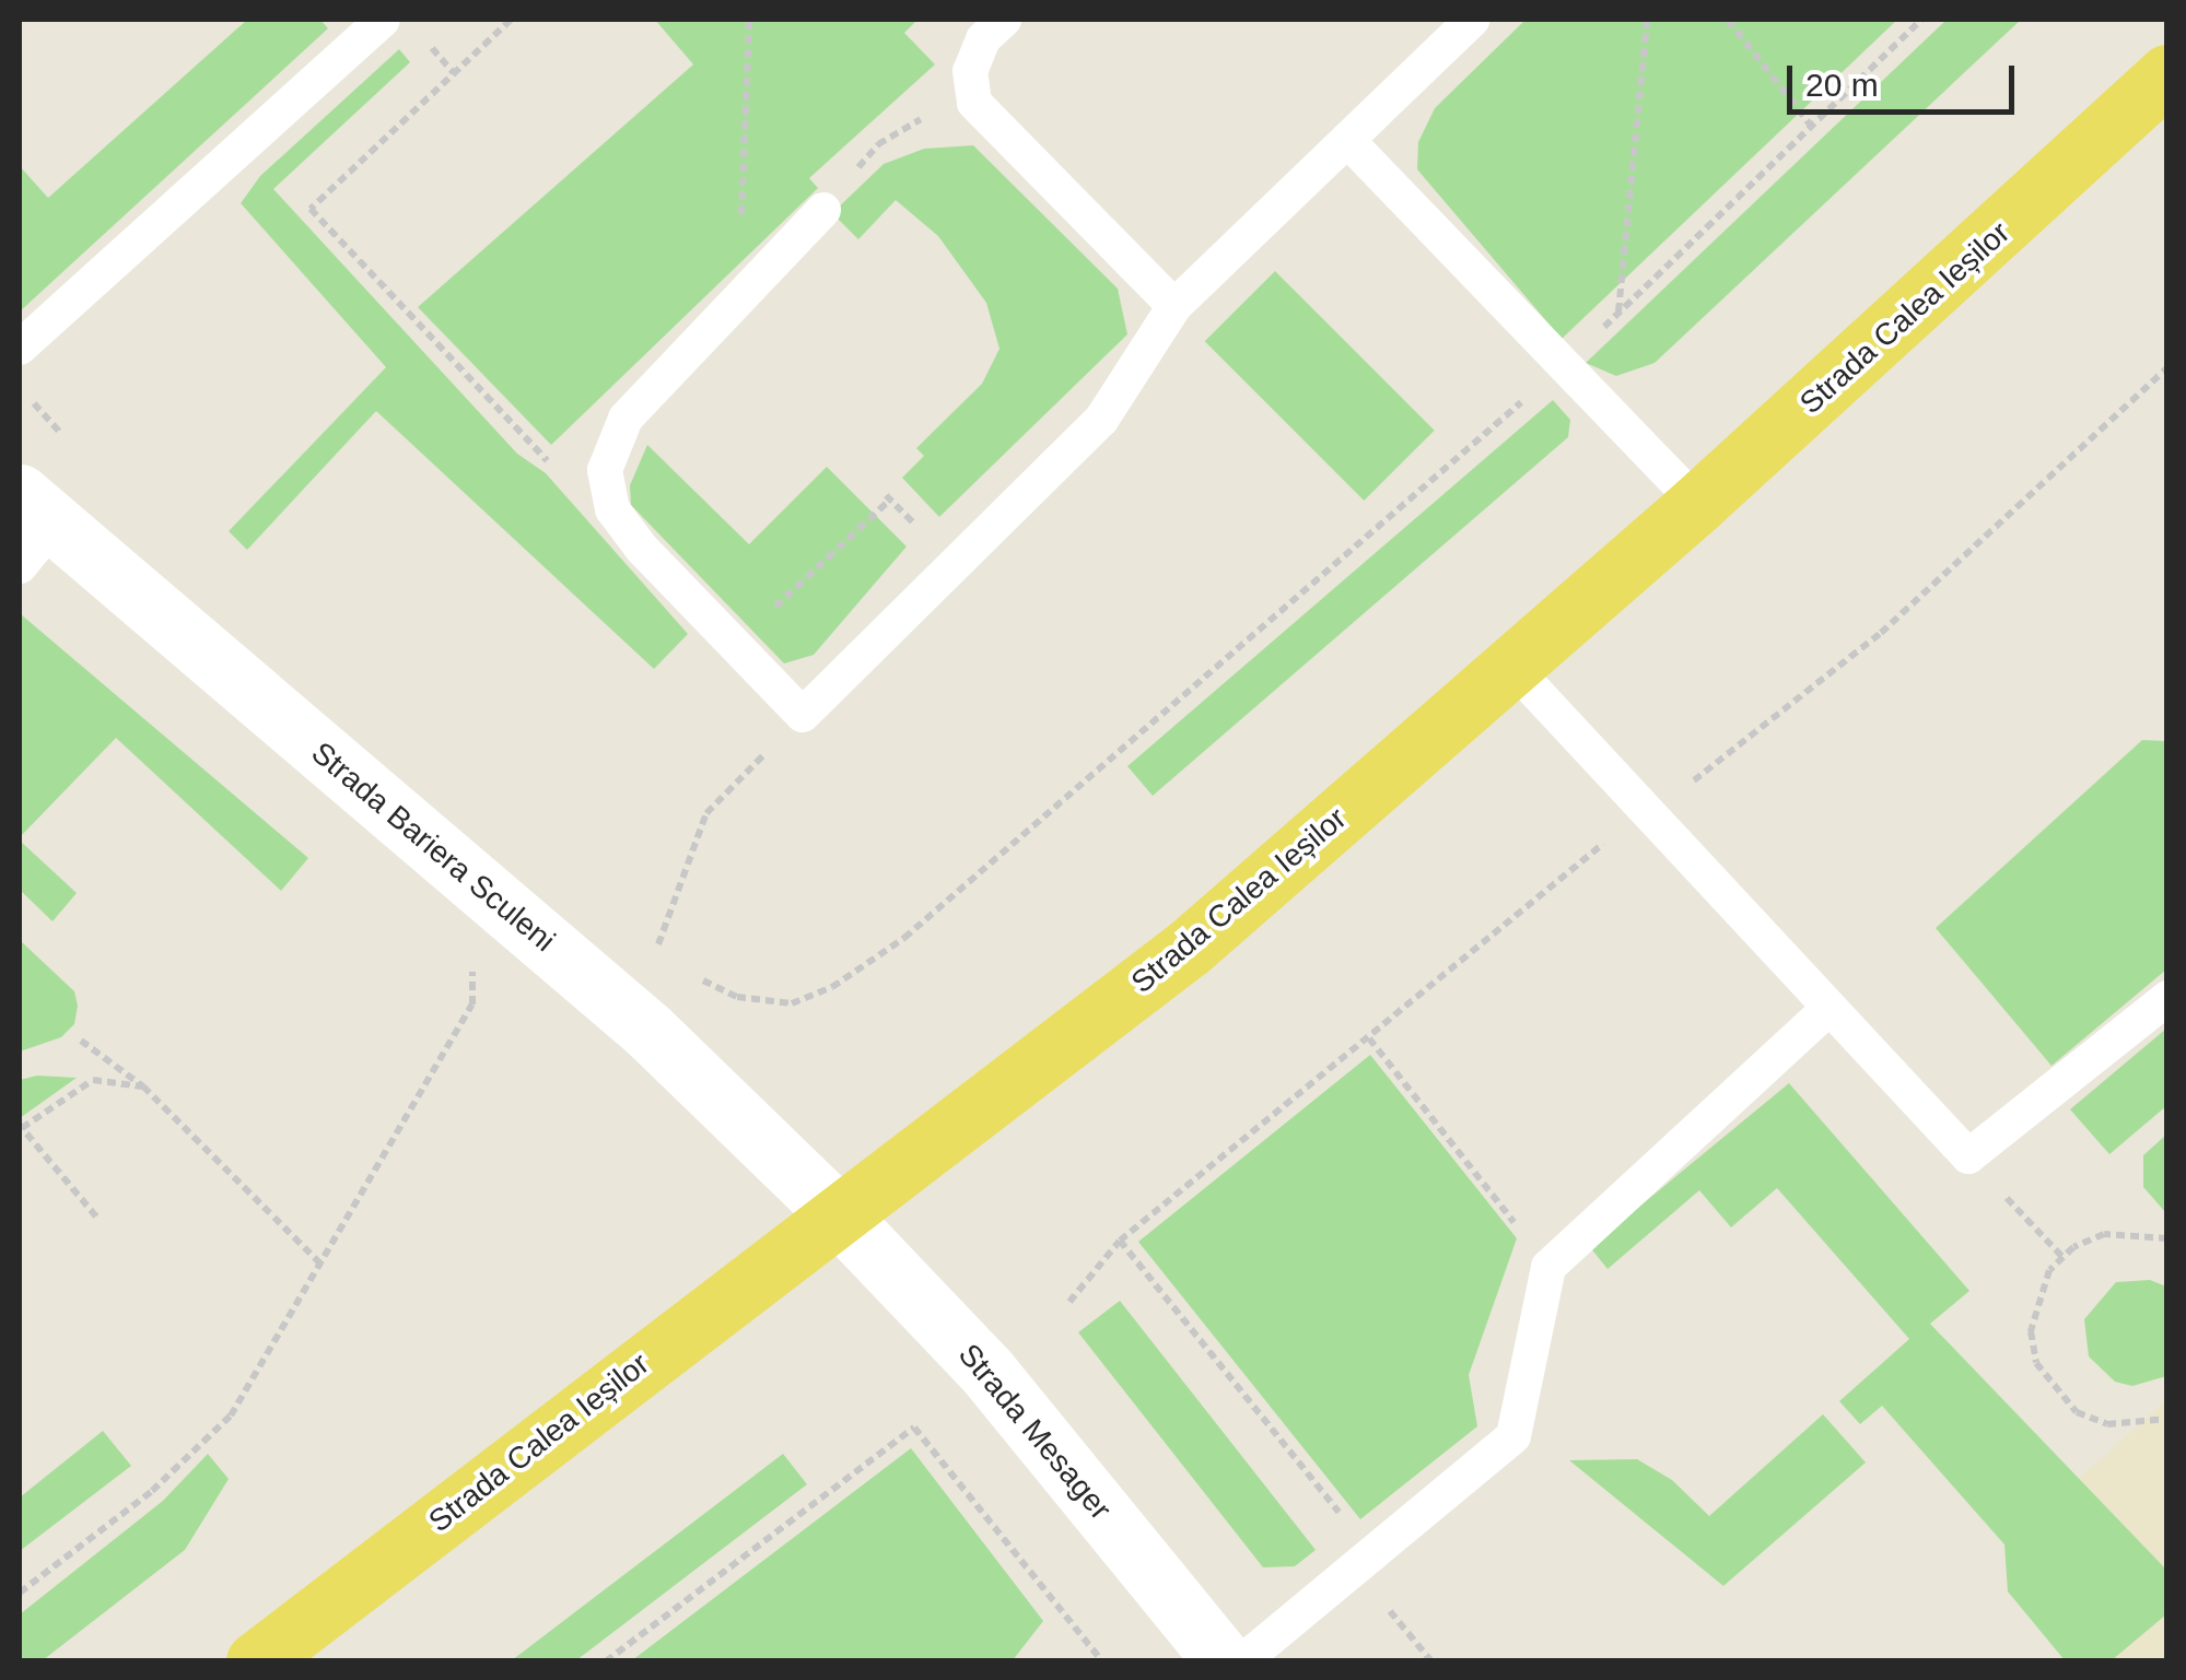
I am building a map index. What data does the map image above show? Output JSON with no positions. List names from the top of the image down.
{
  "streets": {
    "main road": ["Strada Calea Ieșilor", "Strada Bariera Sculeni", "Strada Mesager"]
  },
  "crossings": [
    ["Strada Calea Ieșilor", "Strada Bariera Sculeni"],
    ["Strada Calea Ieșilor", "Strada Mesager"],
    ["Strada Bariera Sculeni", "Strada Mesager"]
  ],
  "scale_bar": "20 m"
}
